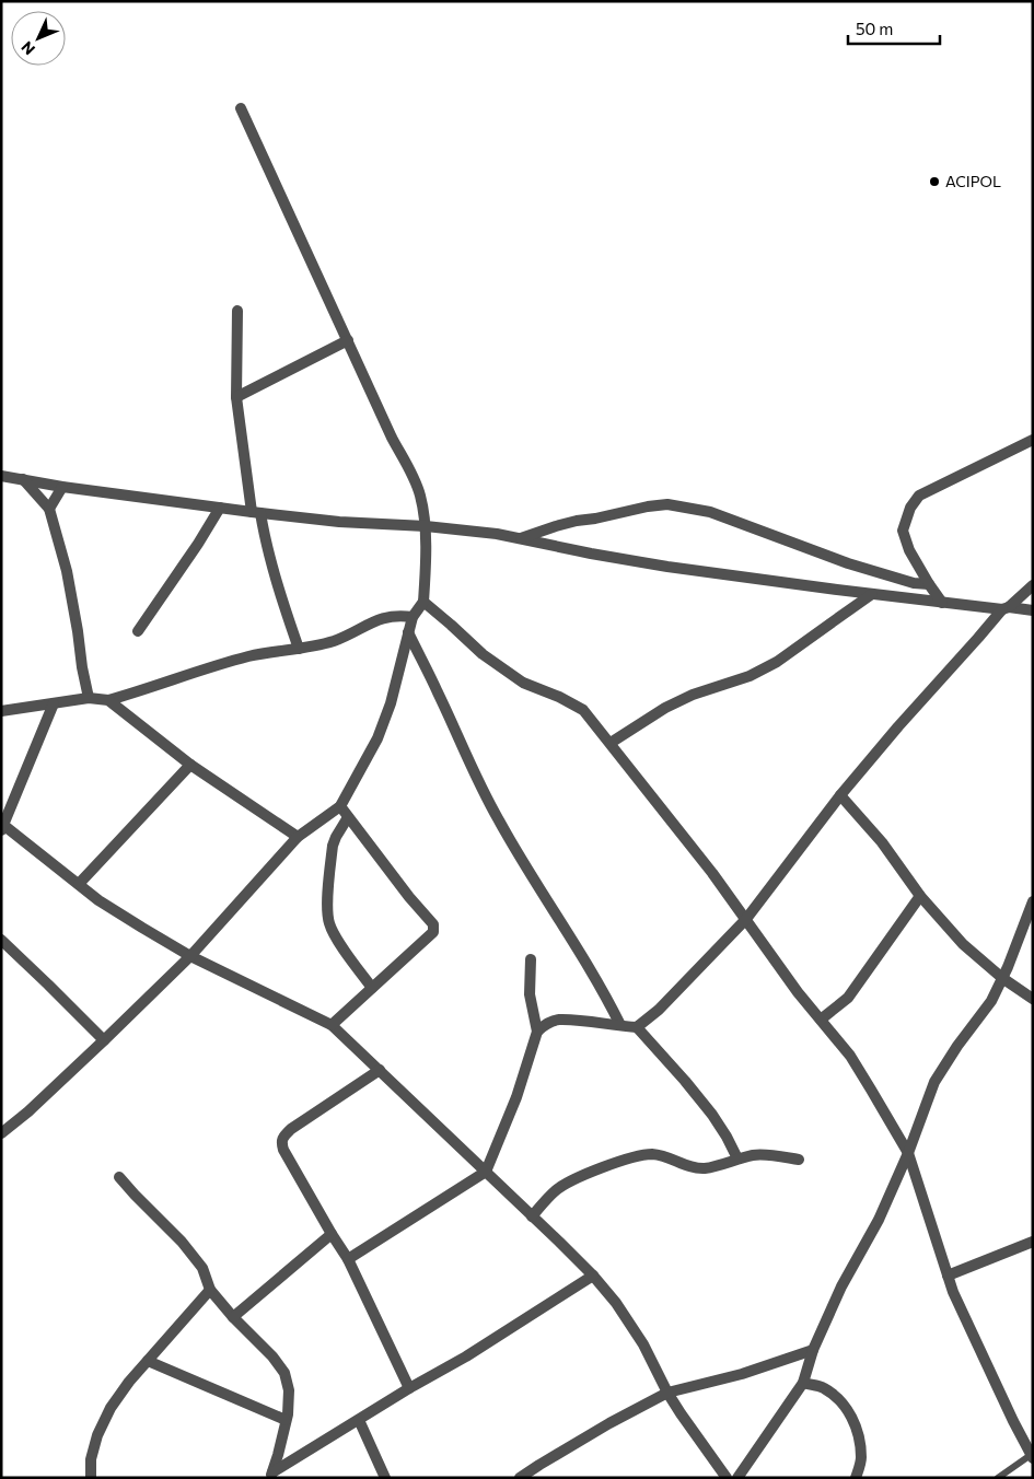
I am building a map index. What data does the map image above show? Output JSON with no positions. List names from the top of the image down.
{
  "places": ["ACIPOL"],
  "scale_bar": "50 m",
  "north": "bottom left"
}
